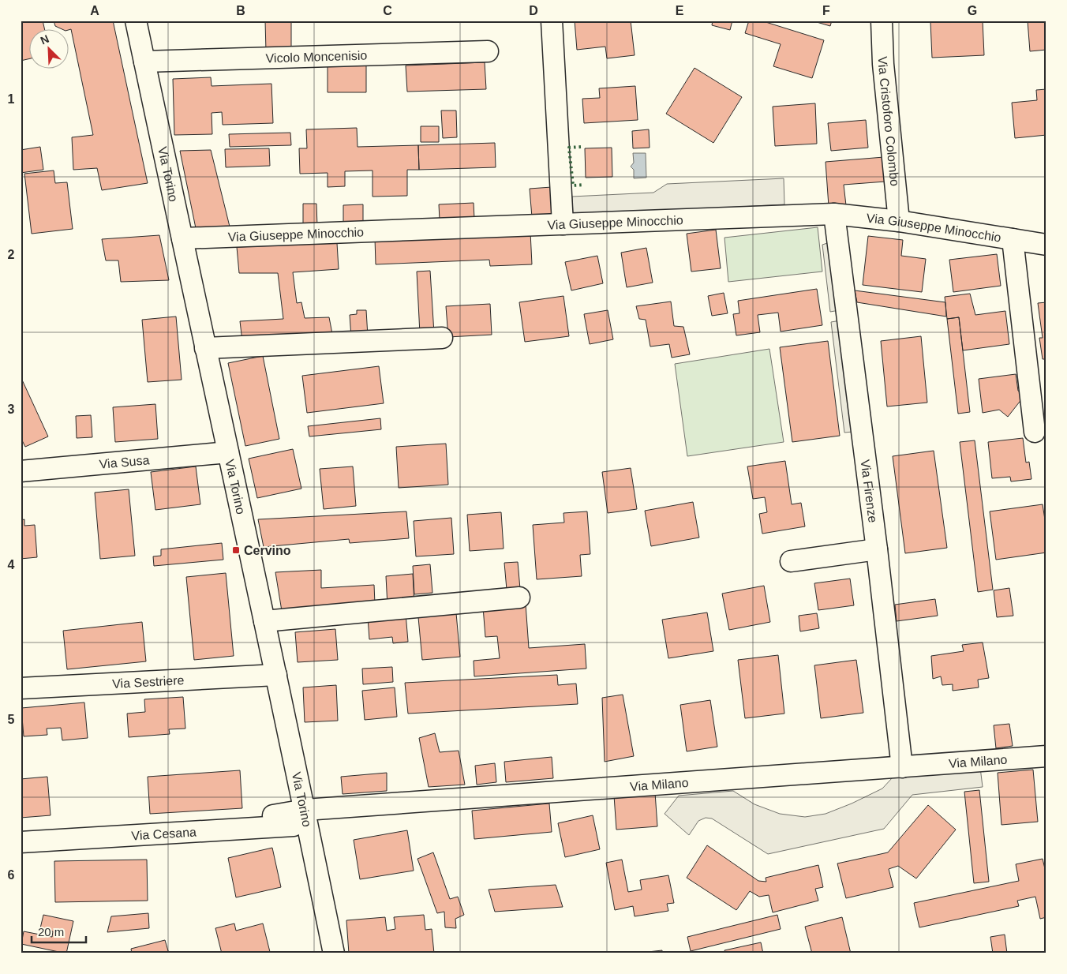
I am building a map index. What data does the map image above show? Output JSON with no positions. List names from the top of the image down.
{
  "streets": {
    "street": [
      "Vicolo Moncenisio",
      "Via Cristoforo Colombo",
      "Via Torino",
      "Via Giuseppe Minocchio",
      "Via Susa",
      "Via Firenze",
      "Via Sestriere",
      "Via Milano",
      "Via Cesana"
    ]
  },
  "crossings": [
    ["Vicolo Moncenisio", "Via Torino"],
    ["Via Cristoforo Colombo", "Via Giuseppe Minocchio"],
    ["Via Torino", "Via Giuseppe Minocchio"],
    ["Via Torino", "Via Susa"],
    ["Via Torino", "Via Sestriere"],
    ["Via Torino", "Via Milano"],
    ["Via Torino", "Via Cesana"],
    ["Via Giuseppe Minocchio", "Via Firenze"],
    ["Via Firenze", "Via Milano"],
    ["Via Milano", "Via Cesana"]
  ],
  "places": {
    "transit": ["Cervino"]
  },
  "scale_bar": "20 m",
  "north": "top left",
  "grid": {
    "columns": [
      "A",
      "B",
      "C",
      "D",
      "E",
      "F",
      "G"
    ],
    "rows": [
      "1",
      "2",
      "3",
      "4",
      "5",
      "6"
    ]
  }
}
